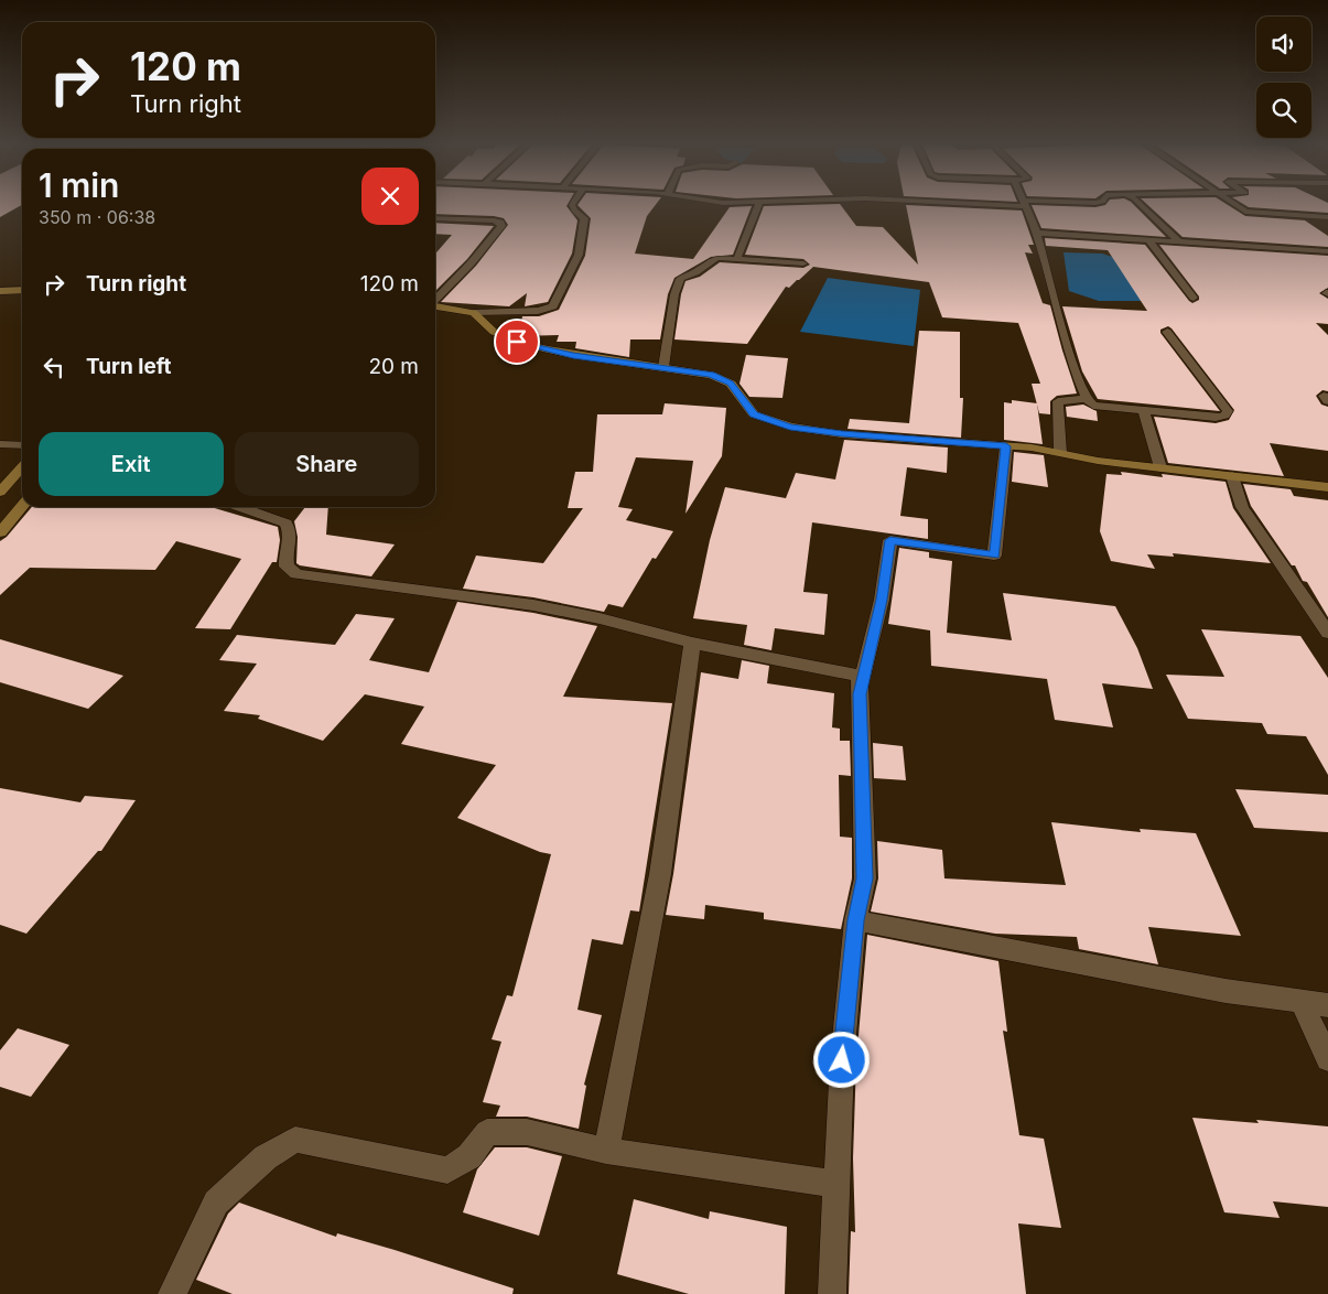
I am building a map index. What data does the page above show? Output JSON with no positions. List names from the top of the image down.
{
  "page": {
    "turn": ["120 m", "Turn right"],
    "heading": ["1 min", "350 m · 06:38"],
    "list": [
      {
        "name": "Turn right",
        "value": "120 m"
      },
      {
        "name": "Turn left",
        "value": "20 m"
      }
    ],
    "buttons": ["Exit", "Share"]
  }
}
